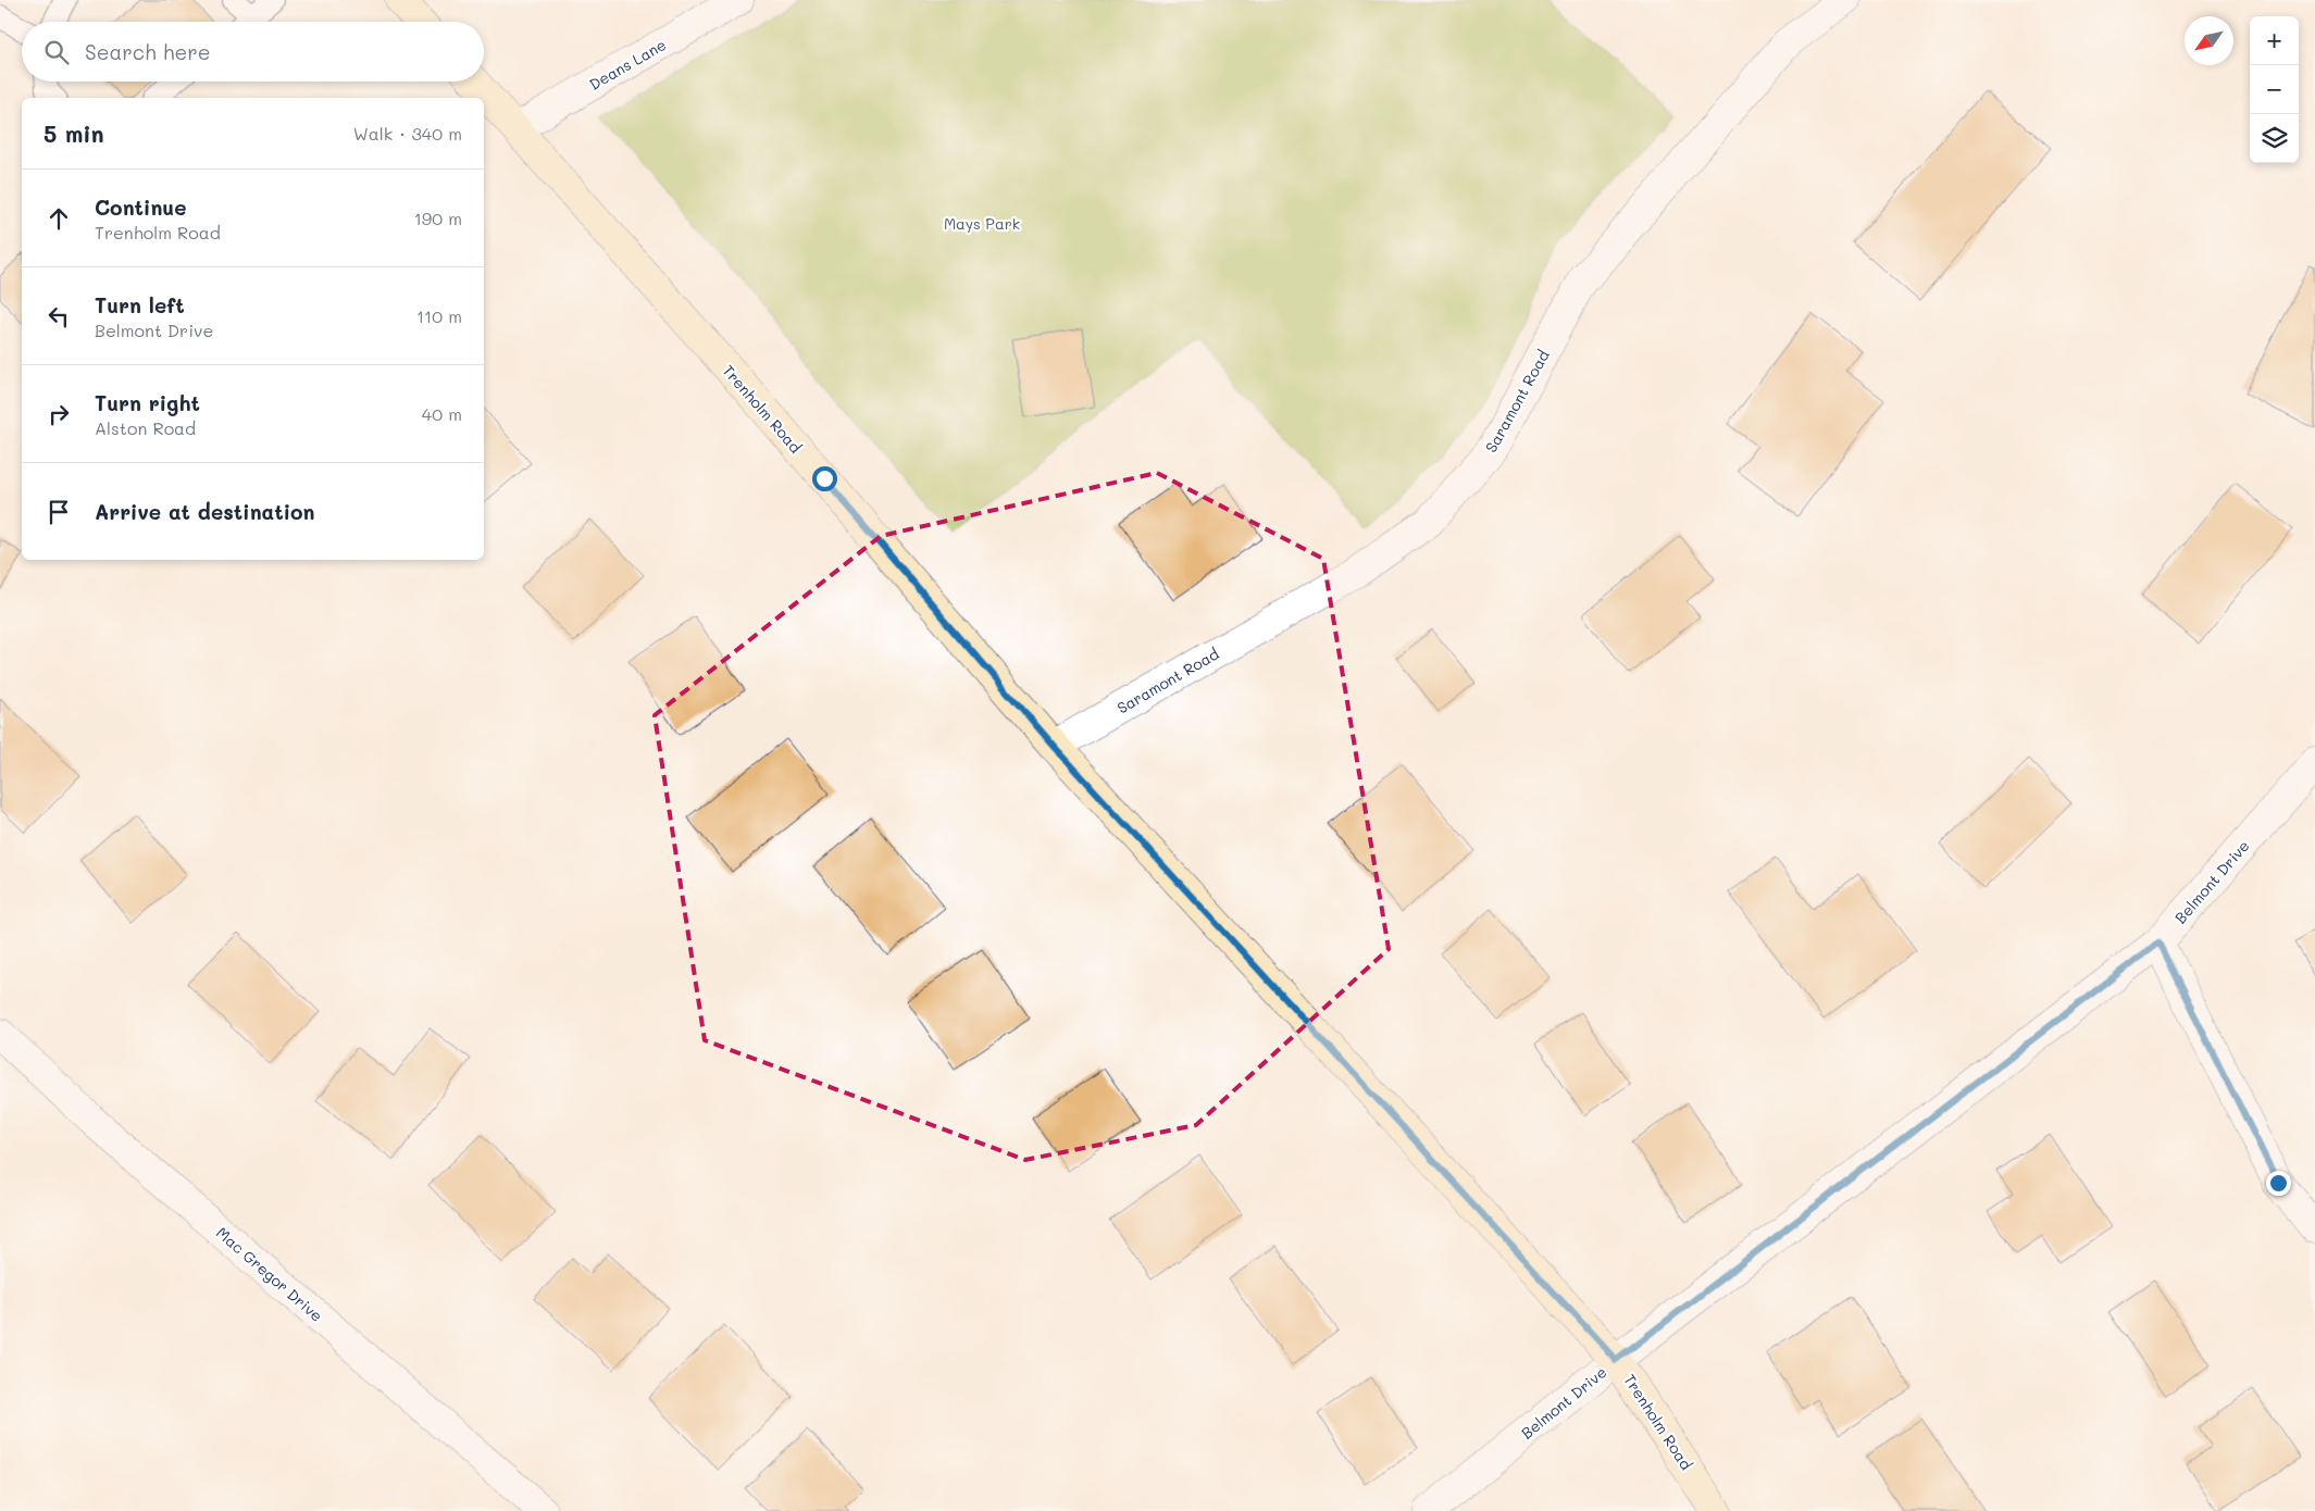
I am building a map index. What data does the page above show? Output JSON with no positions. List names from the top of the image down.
{
  "streets": {
    "main road": ["Trenholm Road"],
    "street": [
      "Deans Lane",
      "Saramont Road",
      "Belmont Drive",
      "Mac Gregor Drive"
    ]
  },
  "crossings": [
    ["Deans Lane", "Trenholm Road"],
    ["Saramont Road", "Trenholm Road"],
    ["Trenholm Road", "Belmont Drive"]
  ],
  "parks": ["Mays Park"],
  "north": "bottom left",
  "page": {
    "map_buttons": ["+", "−"],
    "search": "Search here",
    "heading": ["5 min", "Walk · 340 m"],
    "list": [
      ["Continue", "Trenholm Road", "190 m"],
      ["Turn left", "Belmont Drive", "110 m"],
      ["Turn right", "Alston Road", "40 m"],
      "Arrive at destination"
    ]
  }
}
